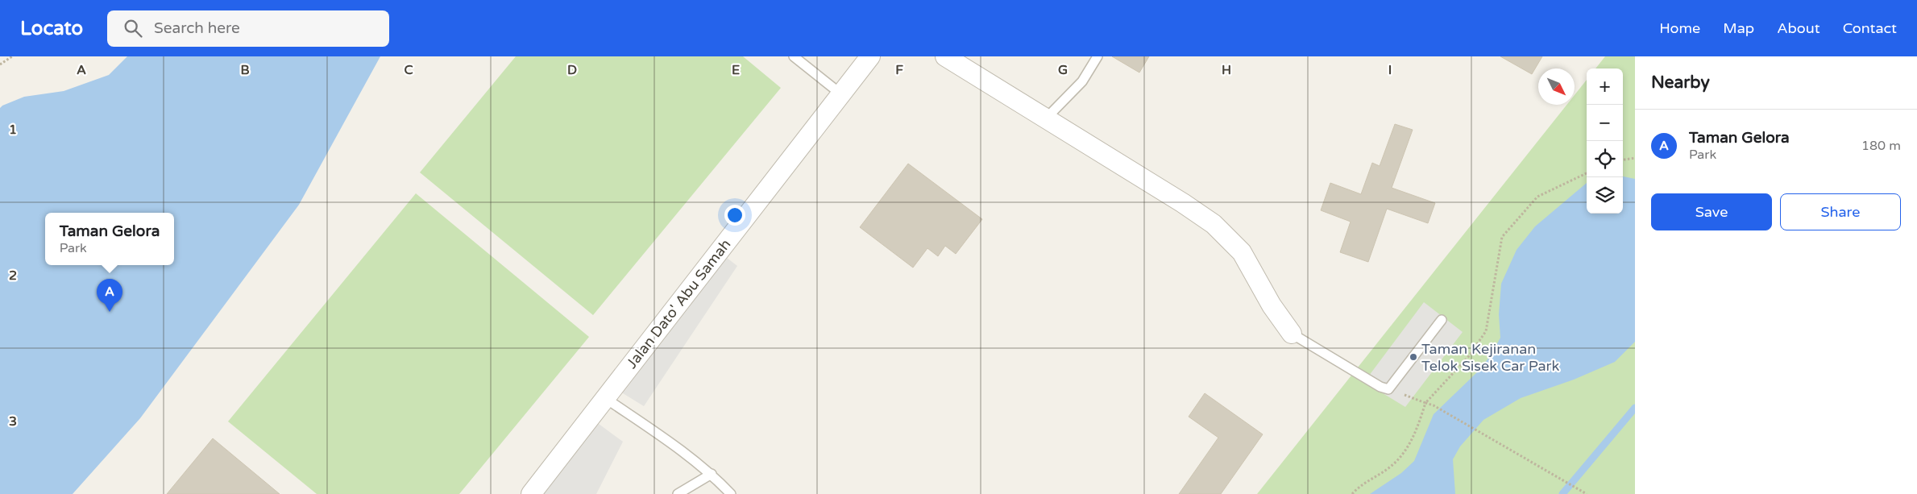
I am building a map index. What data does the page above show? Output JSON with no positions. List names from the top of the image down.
{
  "streets": {
    "street": ["Jalan Dato' Abu Samah"]
  },
  "places": ["Taman Kejiranan Telok Sisek Car Park"],
  "north": "bottom right",
  "page": {
    "header": "Locato",
    "search": "Search here",
    "nav": [
      "Home",
      "Map",
      "About",
      "Contact"
    ],
    "heading": "Nearby",
    "map_buttons": ["+", "−"],
    "list": [
      {
        "mark": "A",
        "name": "Taman Gelora",
        "note": "Park",
        "value": "180 m"
      }
    ],
    "buttons": ["Save", "Share"],
    "popup": ["Taman Gelora", "Park"],
    "pins": "A"
  },
  "grid": {
    "columns": [
      "A",
      "B",
      "C",
      "D",
      "E",
      "F",
      "G",
      "H",
      "I"
    ],
    "rows": ["1", "2", "3"]
  }
}
